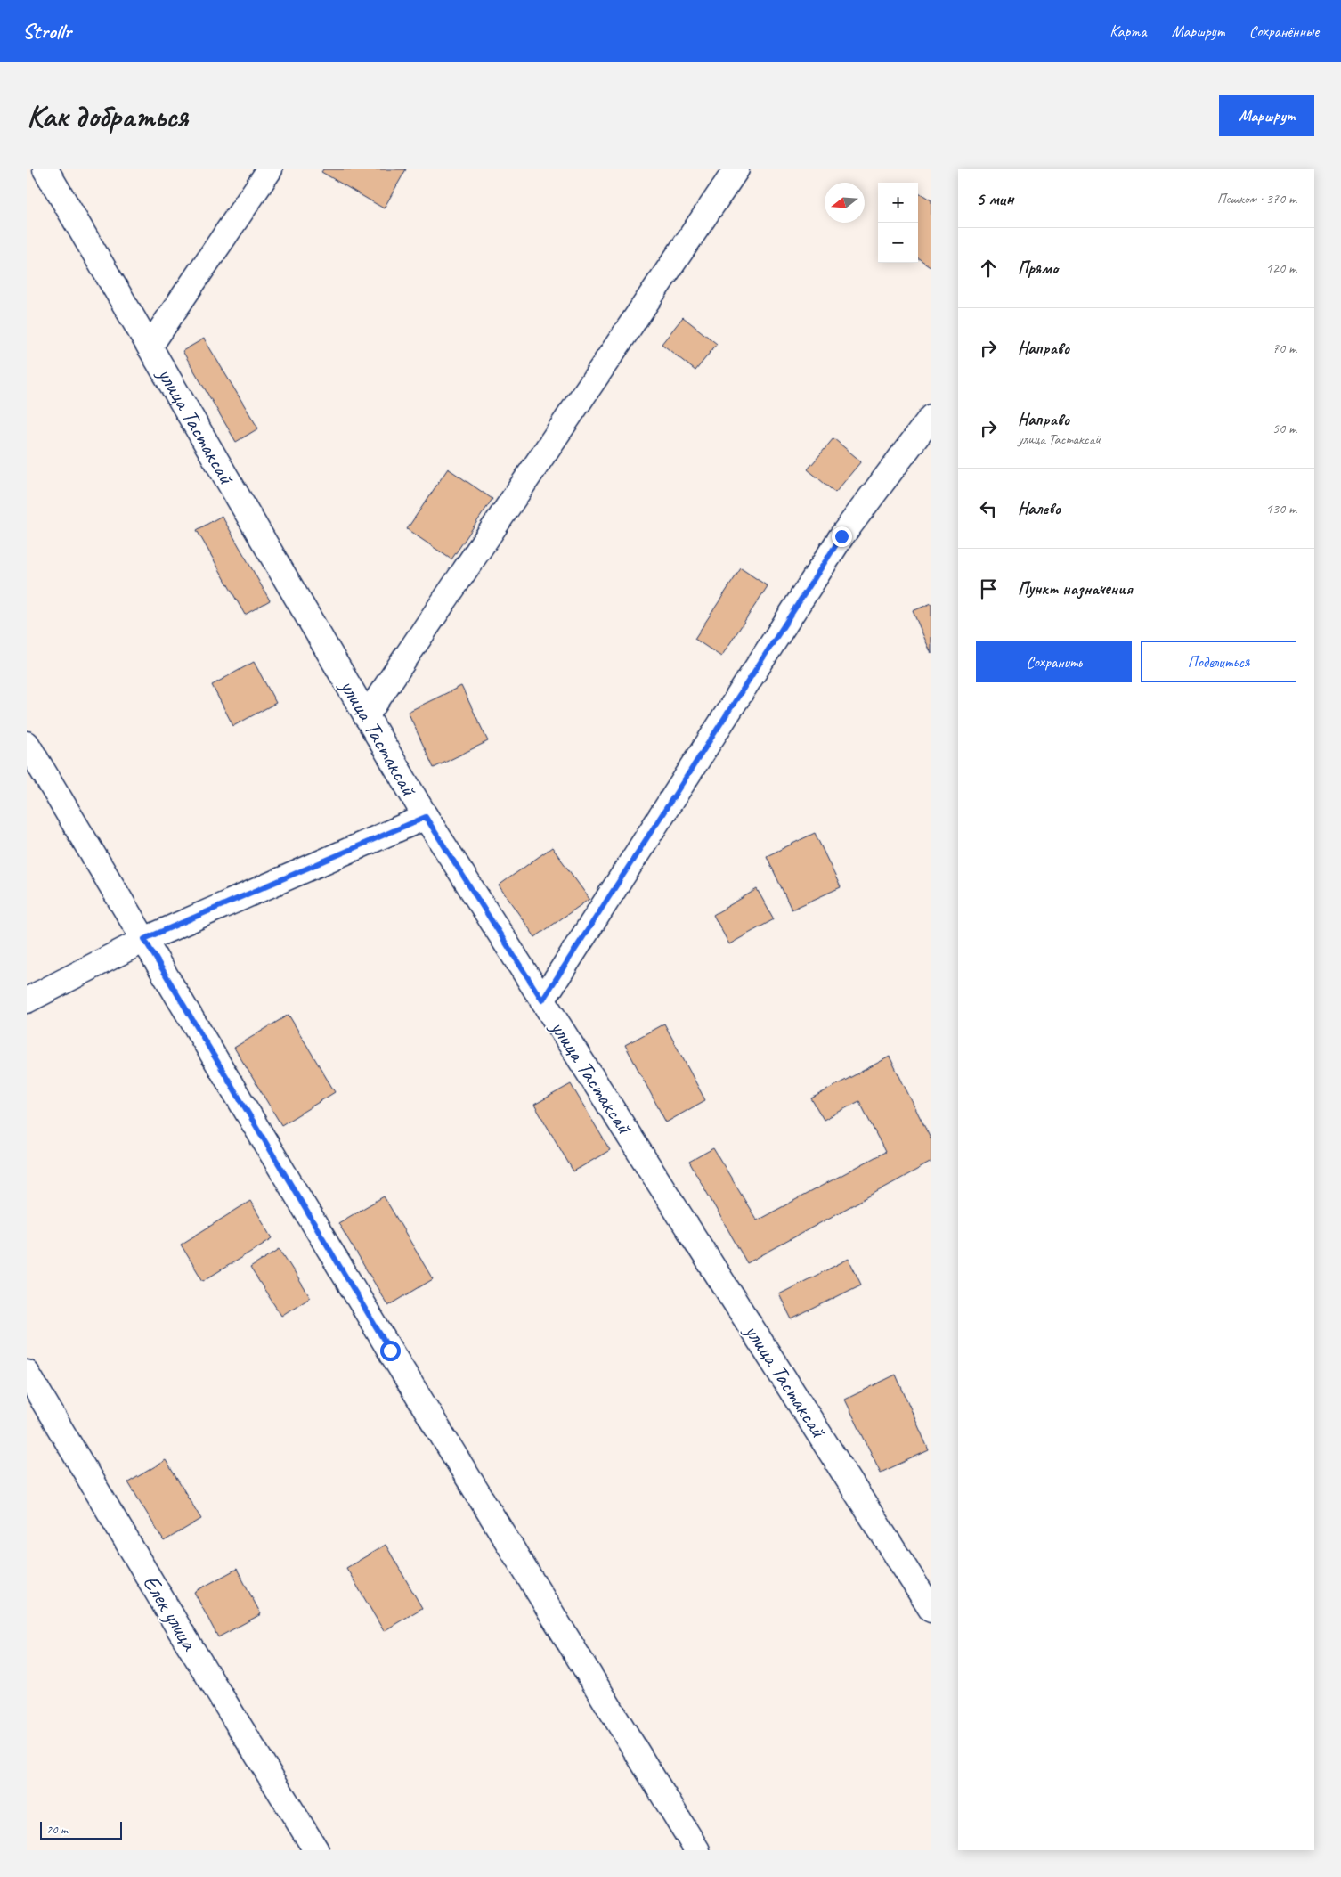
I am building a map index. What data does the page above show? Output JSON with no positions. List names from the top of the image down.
{
  "streets": {
    "street": ["улица Тастаксай", "Елек улица"]
  },
  "scale_bar": "20 m",
  "north": "left",
  "page": {
    "header": "Strollr",
    "nav": ["Карта", "Маршрут", "Сохранённые"],
    "buttons": [
      "Маршрут",
      ["Сохранить", "Поделиться"]
    ],
    "title": "Как добраться",
    "heading": ["5 мин", "Пешком · 370 m"],
    "map_buttons": ["+", "−"],
    "list": [
      ["Прямо", "120 m"],
      ["Направо", "70 m"],
      ["Направо", "улица Тастаксай", "50 m"],
      ["Налево", "130 m"],
      "Пункт назначения"
    ],
    "scale": "20 m"
  }
}
